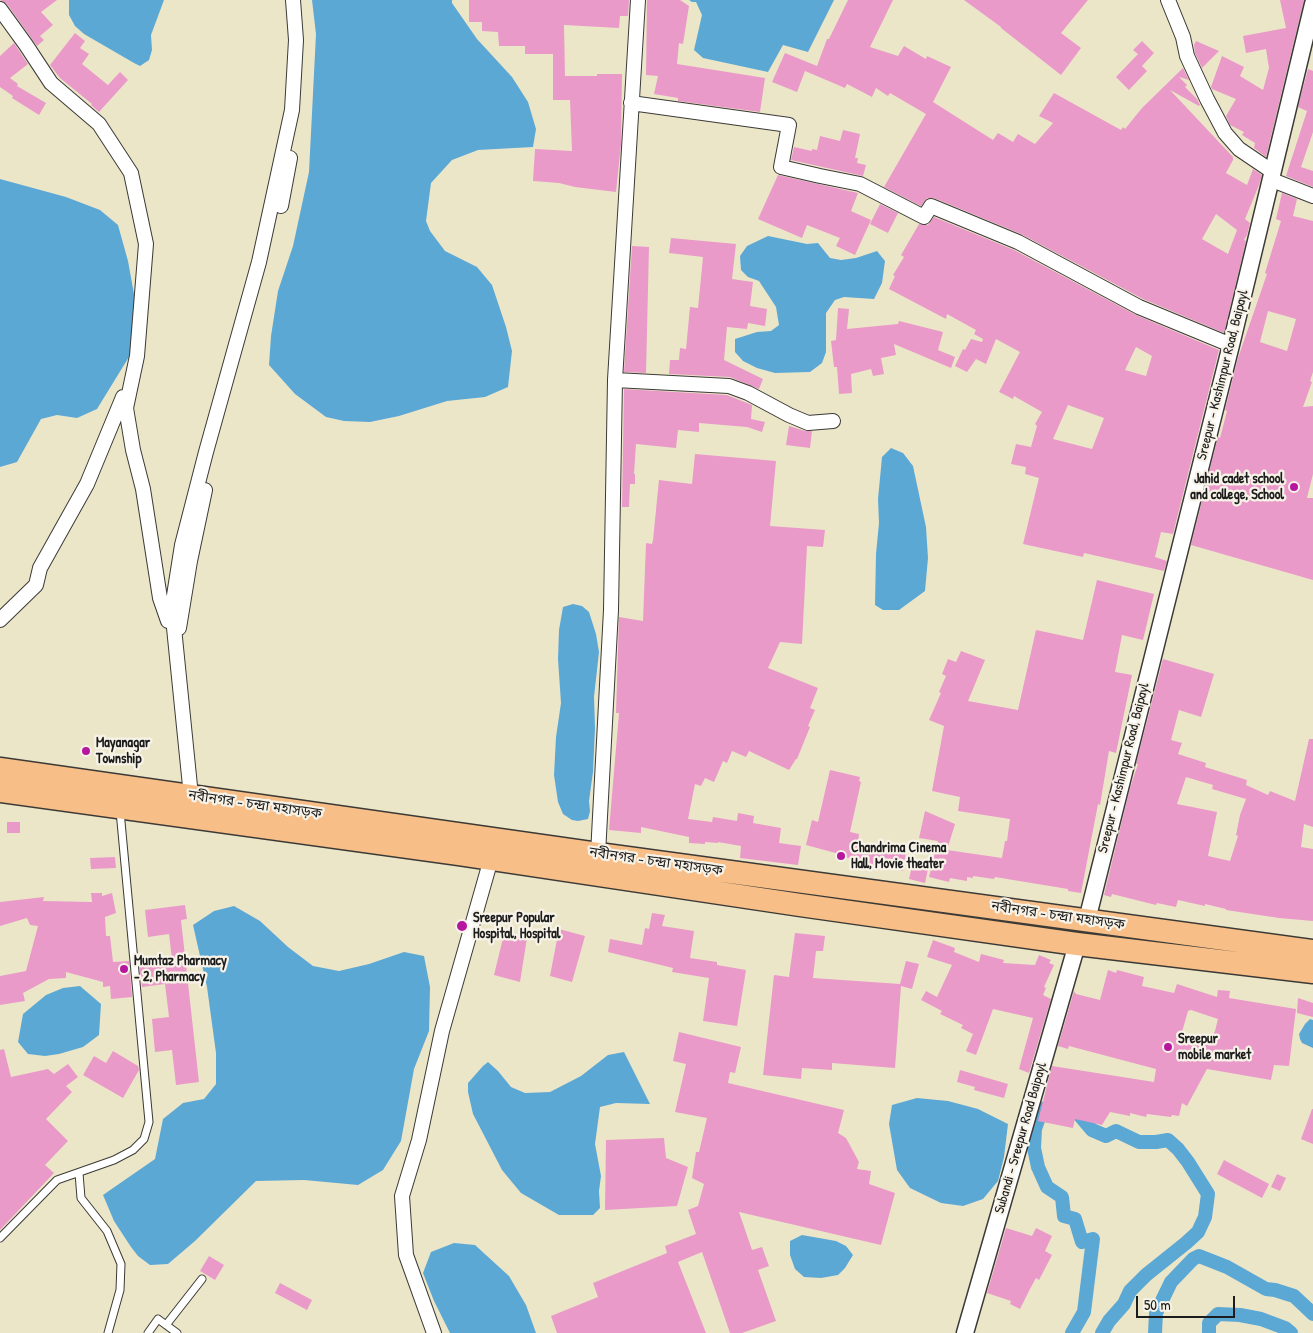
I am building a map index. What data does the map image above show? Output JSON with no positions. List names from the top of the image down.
{
  "streets": {
    "highway": ["নবীনগর - চন্দ্রা মহাসড়ক"],
    "street": ["Sreepur - Kashimpur Road, Baipayl", "Subandi - Sreepur Road Baipayl"]
  },
  "crossings": [
    ["Sreepur - Kashimpur Road, Baipayl", "নবীনগর - চন্দ্রা মহাসড়ক"],
    ["নবীনগর - চন্দ্রা মহাসড়ক", "Subandi - Sreepur Road Baipayl"]
  ],
  "places": [
    "Jahid cadet school and college, School",
    "Mayanagar Township",
    "Chandrima Cinema Hall, Movie theater",
    "Sreepur Popular Hospital, Hospital",
    "Mumtaz Pharmacy - 2, Pharmacy",
    "Sreepur mobile market"
  ],
  "scale_bar": "50 m"
}
